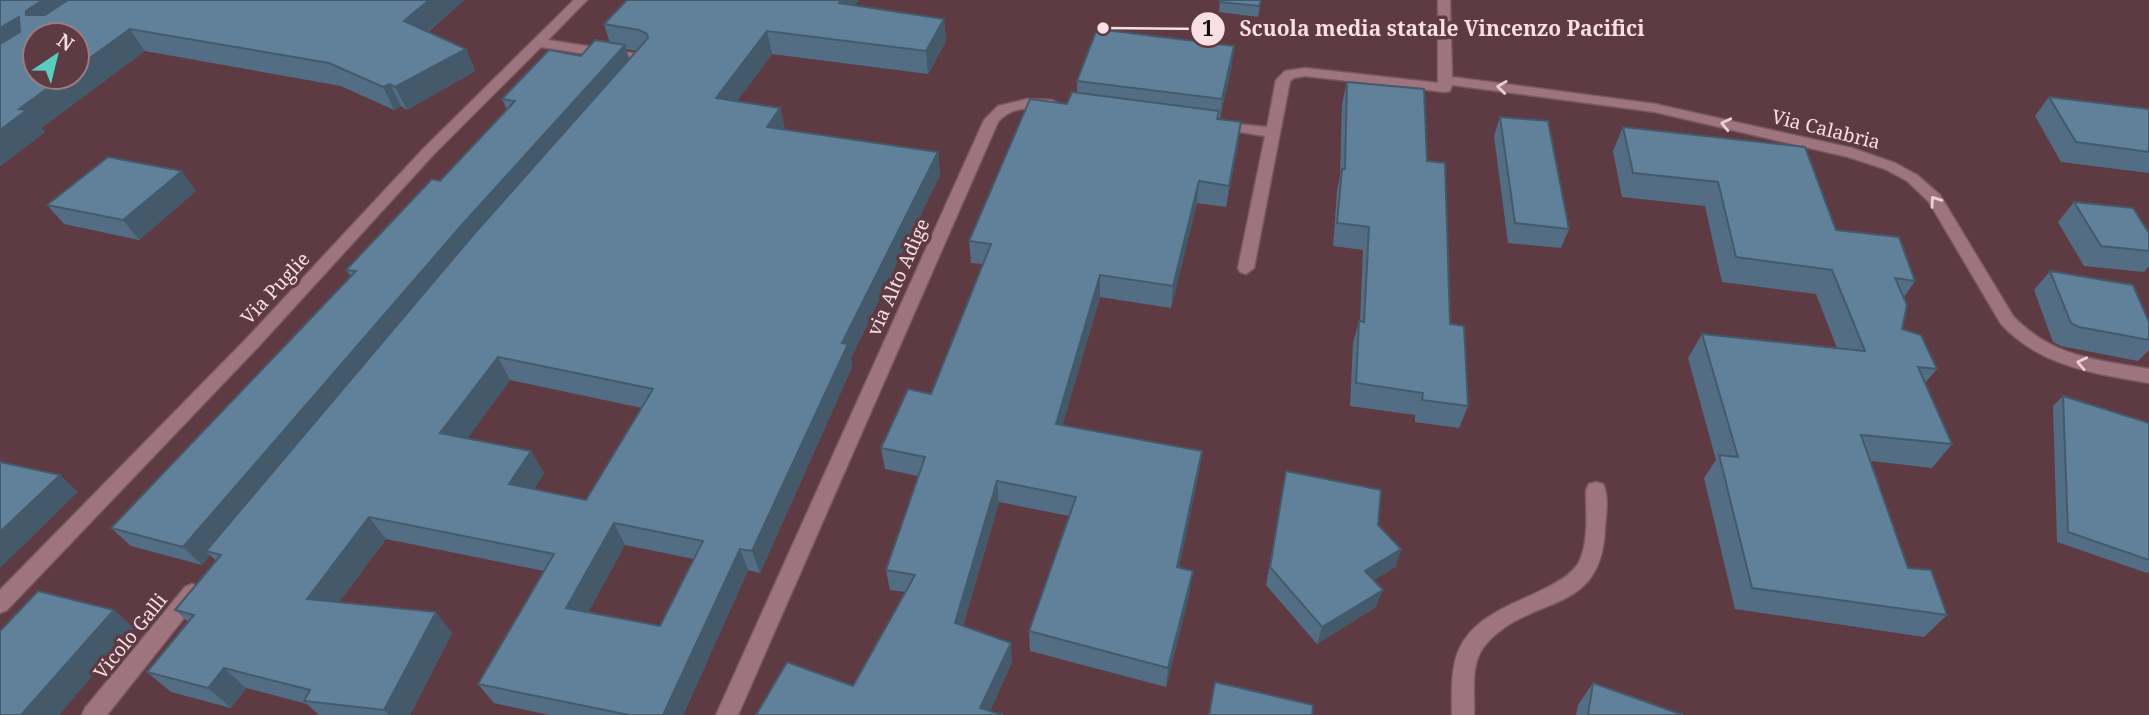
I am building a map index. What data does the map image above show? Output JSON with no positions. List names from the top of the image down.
{
  "streets": {
    "street": [
      "Via Calabria",
      "via Alto Adige",
      "Via Puglie",
      "Vicolo Galli"
    ]
  },
  "one_way": ["Via Calabria"],
  "places": ["Scuola media statale Vincenzo Pacifici"],
  "north": "top right"
}
